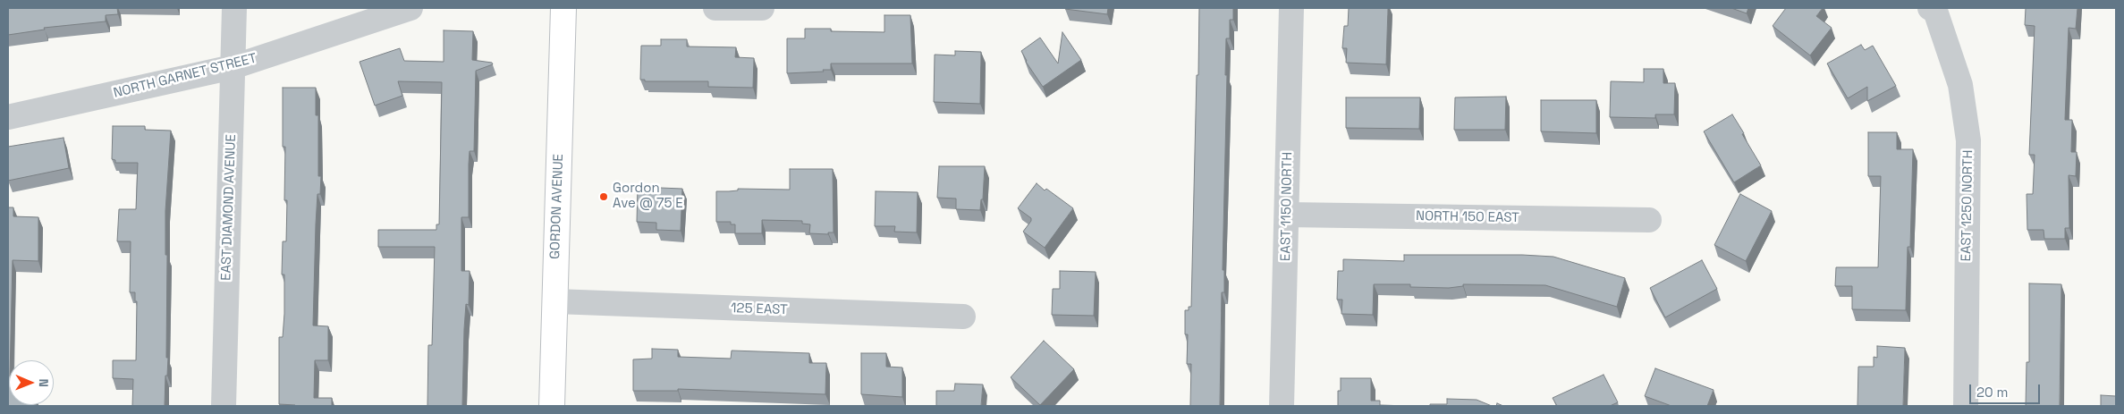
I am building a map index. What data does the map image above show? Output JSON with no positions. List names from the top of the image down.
{
  "streets": {
    "main road": ["GORDON AVENUE"],
    "street": [
      "NORTH GARNET STREET",
      "EAST 1250 NORTH",
      "EAST 1150 NORTH",
      "EAST DIAMOND AVENUE",
      "NORTH 150 EAST",
      "125 EAST"
    ]
  },
  "crossings": [
    ["NORTH GARNET STREET", "EAST DIAMOND AVENUE"],
    ["GORDON AVENUE", "125 EAST"],
    ["EAST 1150 NORTH", "NORTH 150 EAST"]
  ],
  "places": ["Gordon Ave @ 75 E"],
  "scale_bar": "20 m",
  "north": "right"
}
